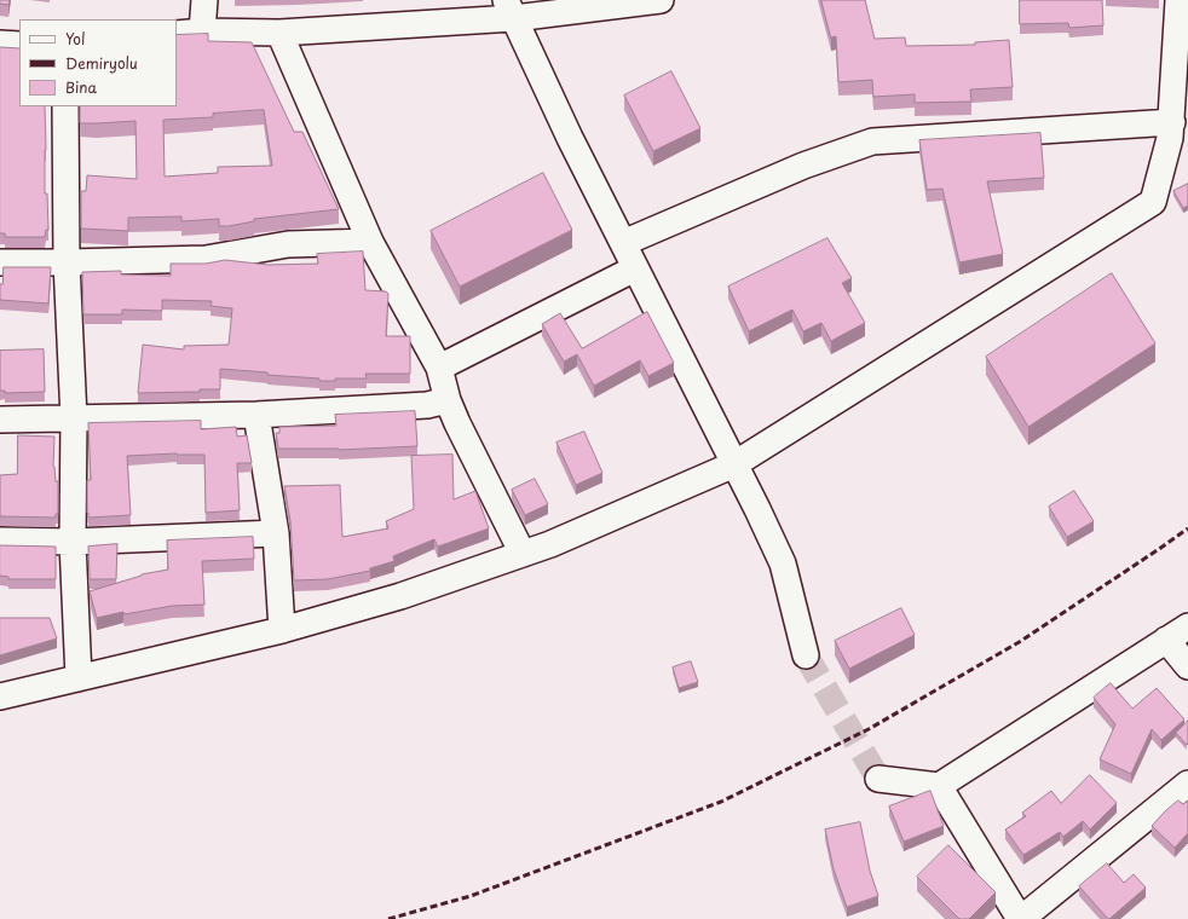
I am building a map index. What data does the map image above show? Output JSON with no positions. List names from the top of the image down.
{
  "legend": ["Yol", "Demiryolu", "Bina"]
}
